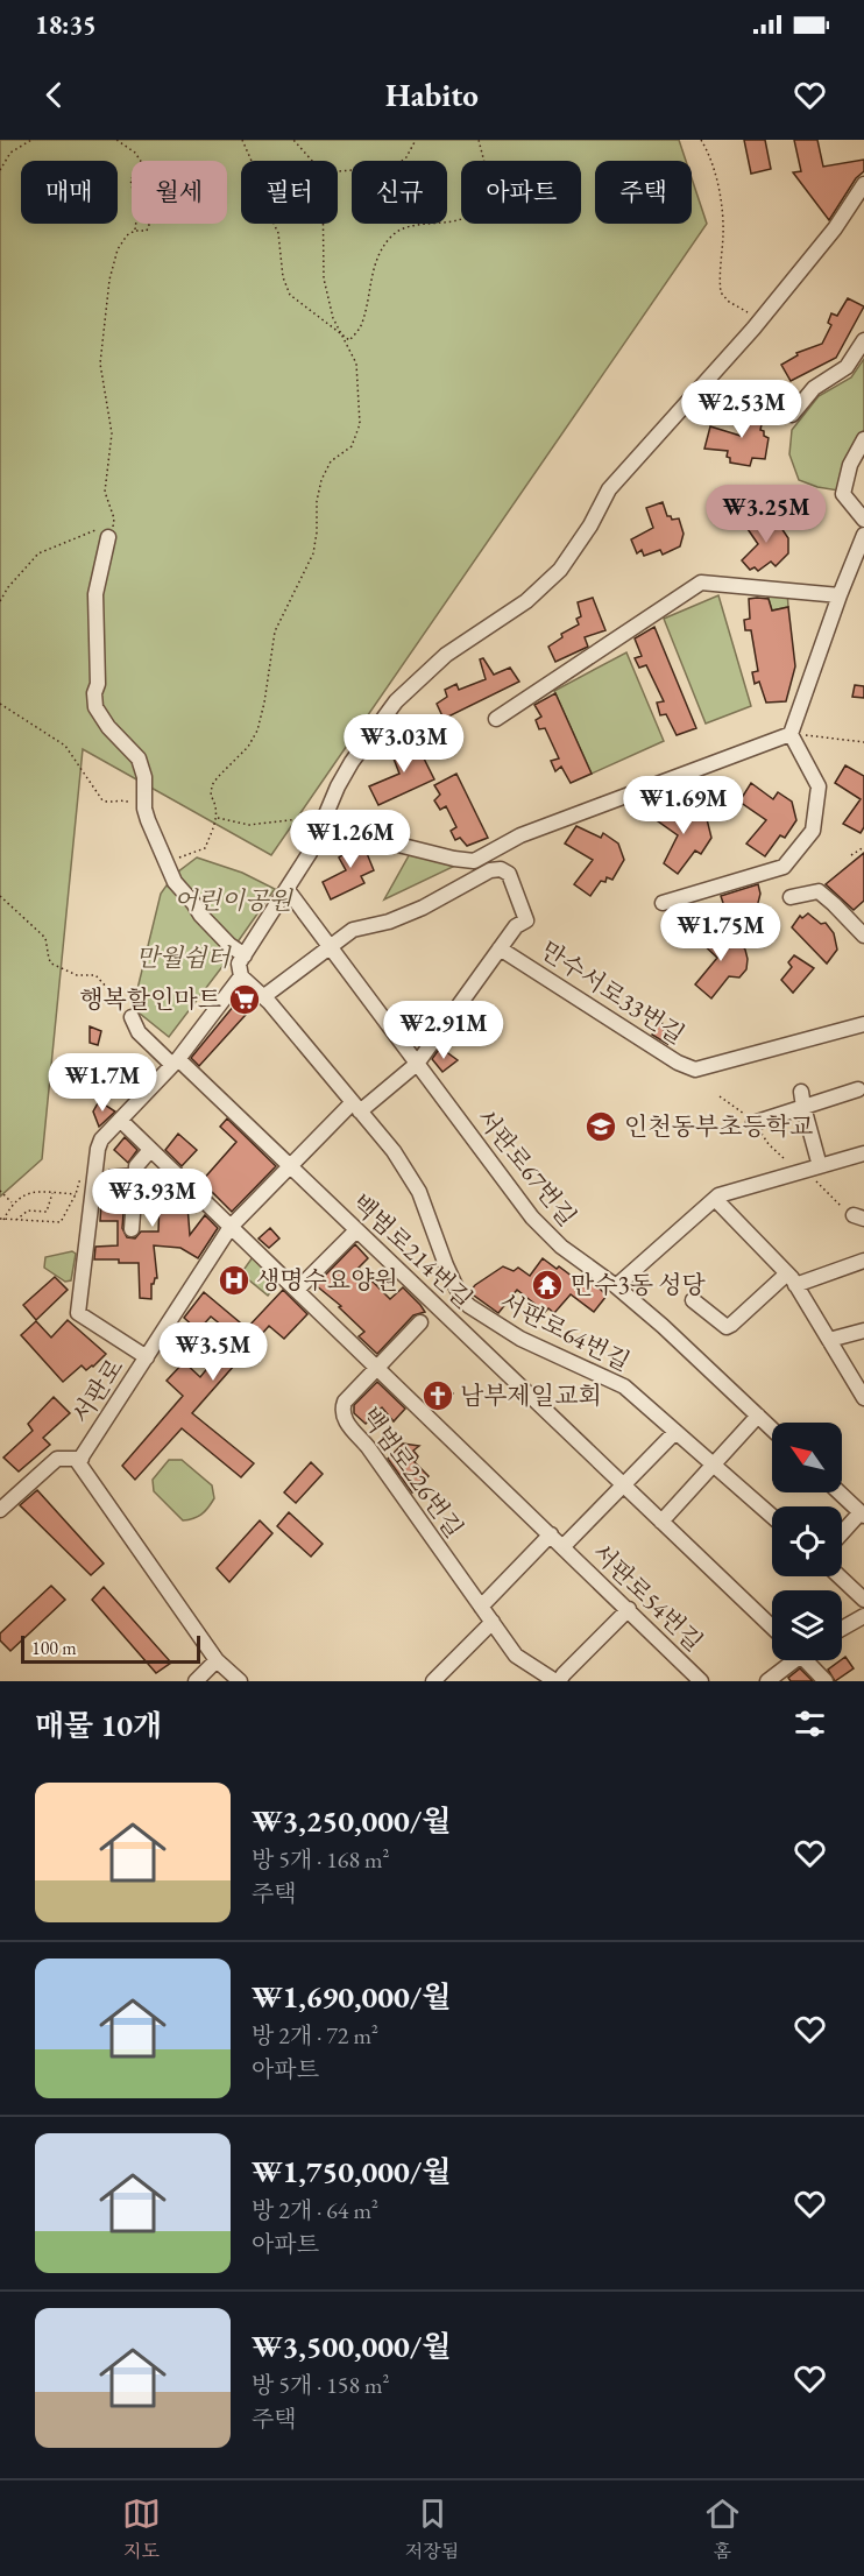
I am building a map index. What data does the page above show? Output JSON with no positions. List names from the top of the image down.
{
  "streets": {
    "street": [
      "만수서로33번길",
      "서판로67번길",
      "백범로214번길",
      "서판로64번길",
      "서판로",
      "백범로226번길",
      "서판로54번길"
    ]
  },
  "crossings": [
    ["만수서로33번길", "서판로"],
    ["서판로67번길", "서판로"],
    ["백범로214번길", "서판로"],
    ["백범로214번길", "서판로54번길"],
    ["서판로64번길", "서판로"],
    ["서판로", "서판로54번길"],
    ["백범로226번길", "서판로54번길"]
  ],
  "parks": ["어린이공원", "만월쉼터"],
  "places": {
    "supermarket": ["행복할인마트"],
    "school or university": ["인천동부초등학교"],
    "hospital": ["생명수요양원"],
    "temple": ["만수3동 성당"],
    "church": ["남부제일교회"]
  },
  "scale_bar": "100 m",
  "north": "top left",
  "page": {
    "status": "18:35",
    "header": "Habito",
    "chip": [
      "매매",
      "월세",
      "필터",
      "신규",
      "아파트",
      "주택"
    ],
    "price": [
      "₩2.53M",
      "₩3.25M",
      "₩3.03M",
      "₩1.69M",
      "₩1.26M",
      "₩1.75M",
      "₩2.91M",
      "₩1.7M",
      "₩3.93M",
      "₩3.5M"
    ],
    "scale": "100 m",
    "heading": "매물 10개",
    "list": [
      {
        "name": "₩3,250,000/월",
        "note": "방 5개 · 168 m² · 주택"
      },
      {
        "name": "₩1,690,000/월",
        "note": "방 2개 · 72 m² · 아파트"
      },
      {
        "name": "₩1,750,000/월",
        "note": "방 2개 · 64 m² · 아파트"
      },
      {
        "name": "₩3,500,000/월",
        "note": "방 5개 · 158 m² · 주택"
      }
    ],
    "tabs": ["지도", "저장됨", "홈"]
  }
}
